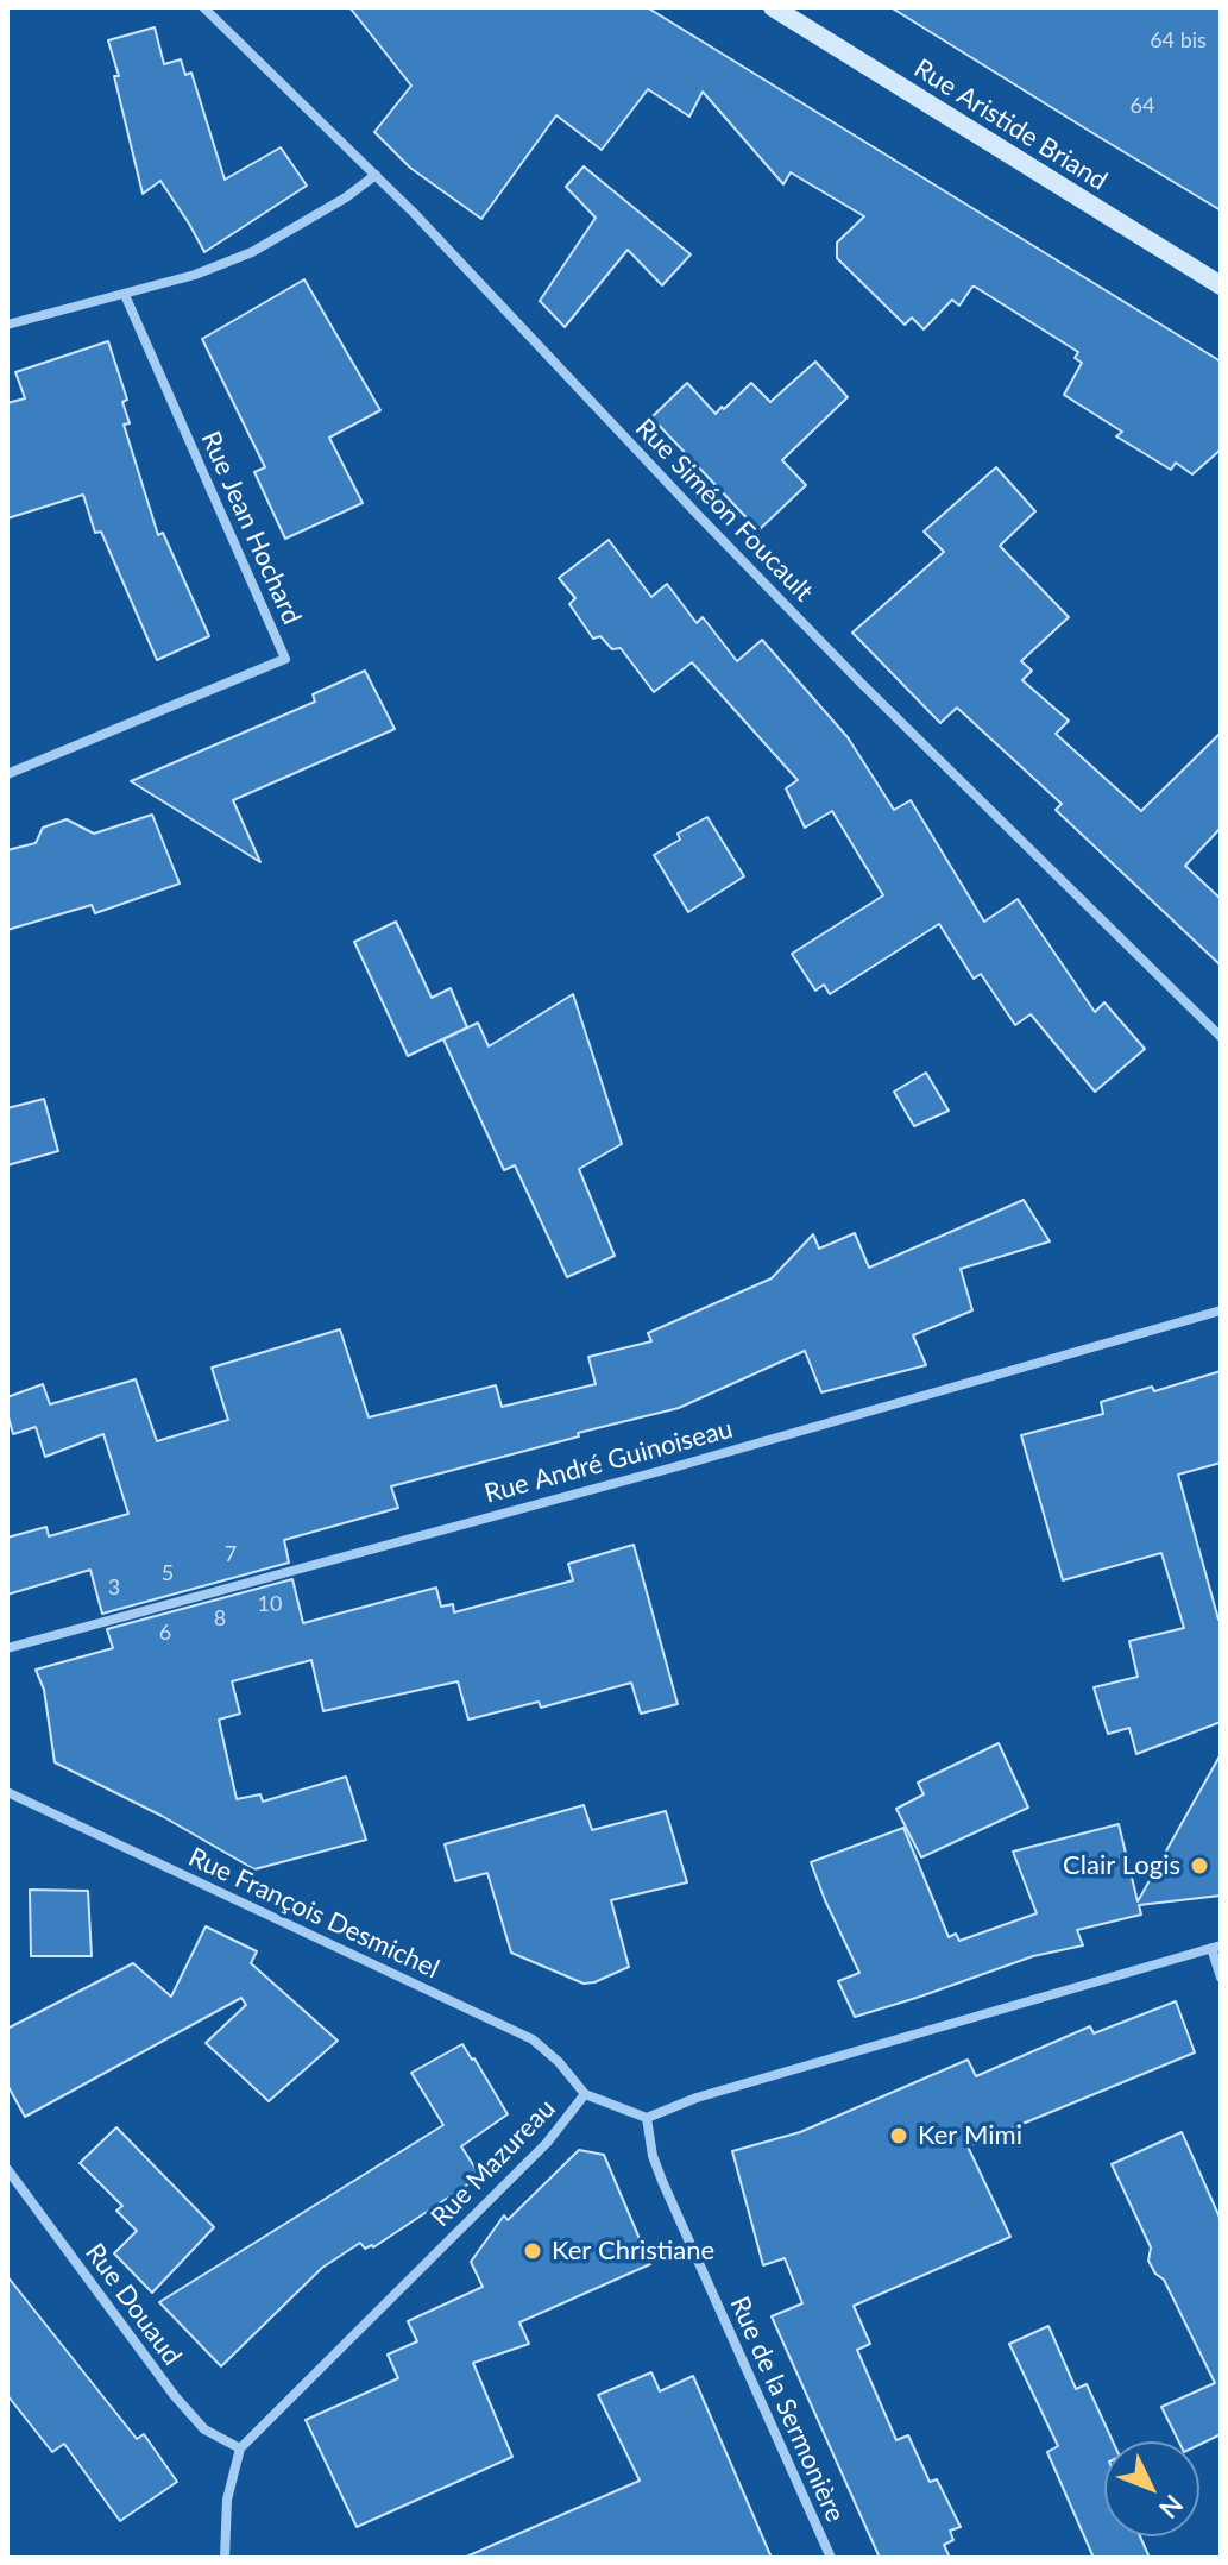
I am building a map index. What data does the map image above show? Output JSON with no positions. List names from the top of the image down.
{
  "streets": {
    "main road": ["Rue Aristide Briand"],
    "street": [
      "Rue Siméon Foucault",
      "Rue Jean Hochard",
      "Rue André Guinoiseau",
      "Rue François Desmichel",
      "Rue Mazureau",
      "Rue Douaud",
      "Rue de la Sermonière"
    ]
  },
  "crossings": [
    ["Rue François Desmichel", "Rue Mazureau"],
    ["Rue Mazureau", "Rue Douaud"],
    ["Rue Mazureau", "Rue de la Sermonière"]
  ],
  "places": ["Clair Logis", "Ker Mimi", "Ker Christiane"],
  "house_numbers": [
    "64 bis",
    "64",
    "7",
    "5",
    "3",
    "10",
    "8",
    "6"
  ],
  "north": "bottom right"
}
